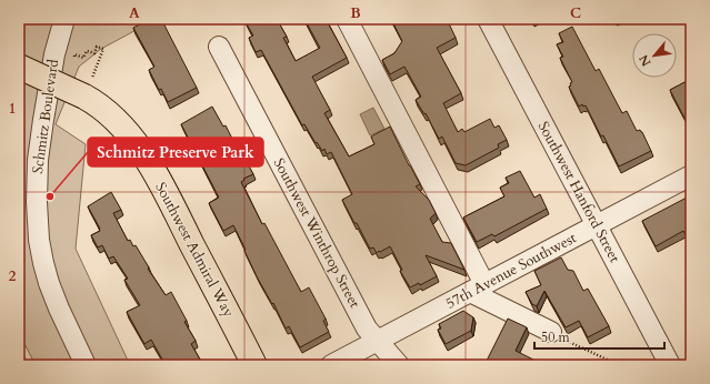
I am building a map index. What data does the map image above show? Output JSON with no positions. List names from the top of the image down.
{
  "streets": {
    "main road": ["Southwest Admiral Way"],
    "street": [
      "Schmitz Boulevard",
      "Southwest Hanford Street",
      "Southwest Winthrop Street",
      "57th Avenue Southwest"
    ]
  },
  "crossings": [
    ["Southwest Hanford Street", "57th Avenue Southwest"],
    ["Southwest Winthrop Street", "57th Avenue Southwest"]
  ],
  "places": ["Schmitz Preserve Park"],
  "scale_bar": "50 m",
  "north": "bottom left",
  "grid": {
    "columns": ["A", "B", "C"],
    "rows": ["1", "2"]
  }
}
